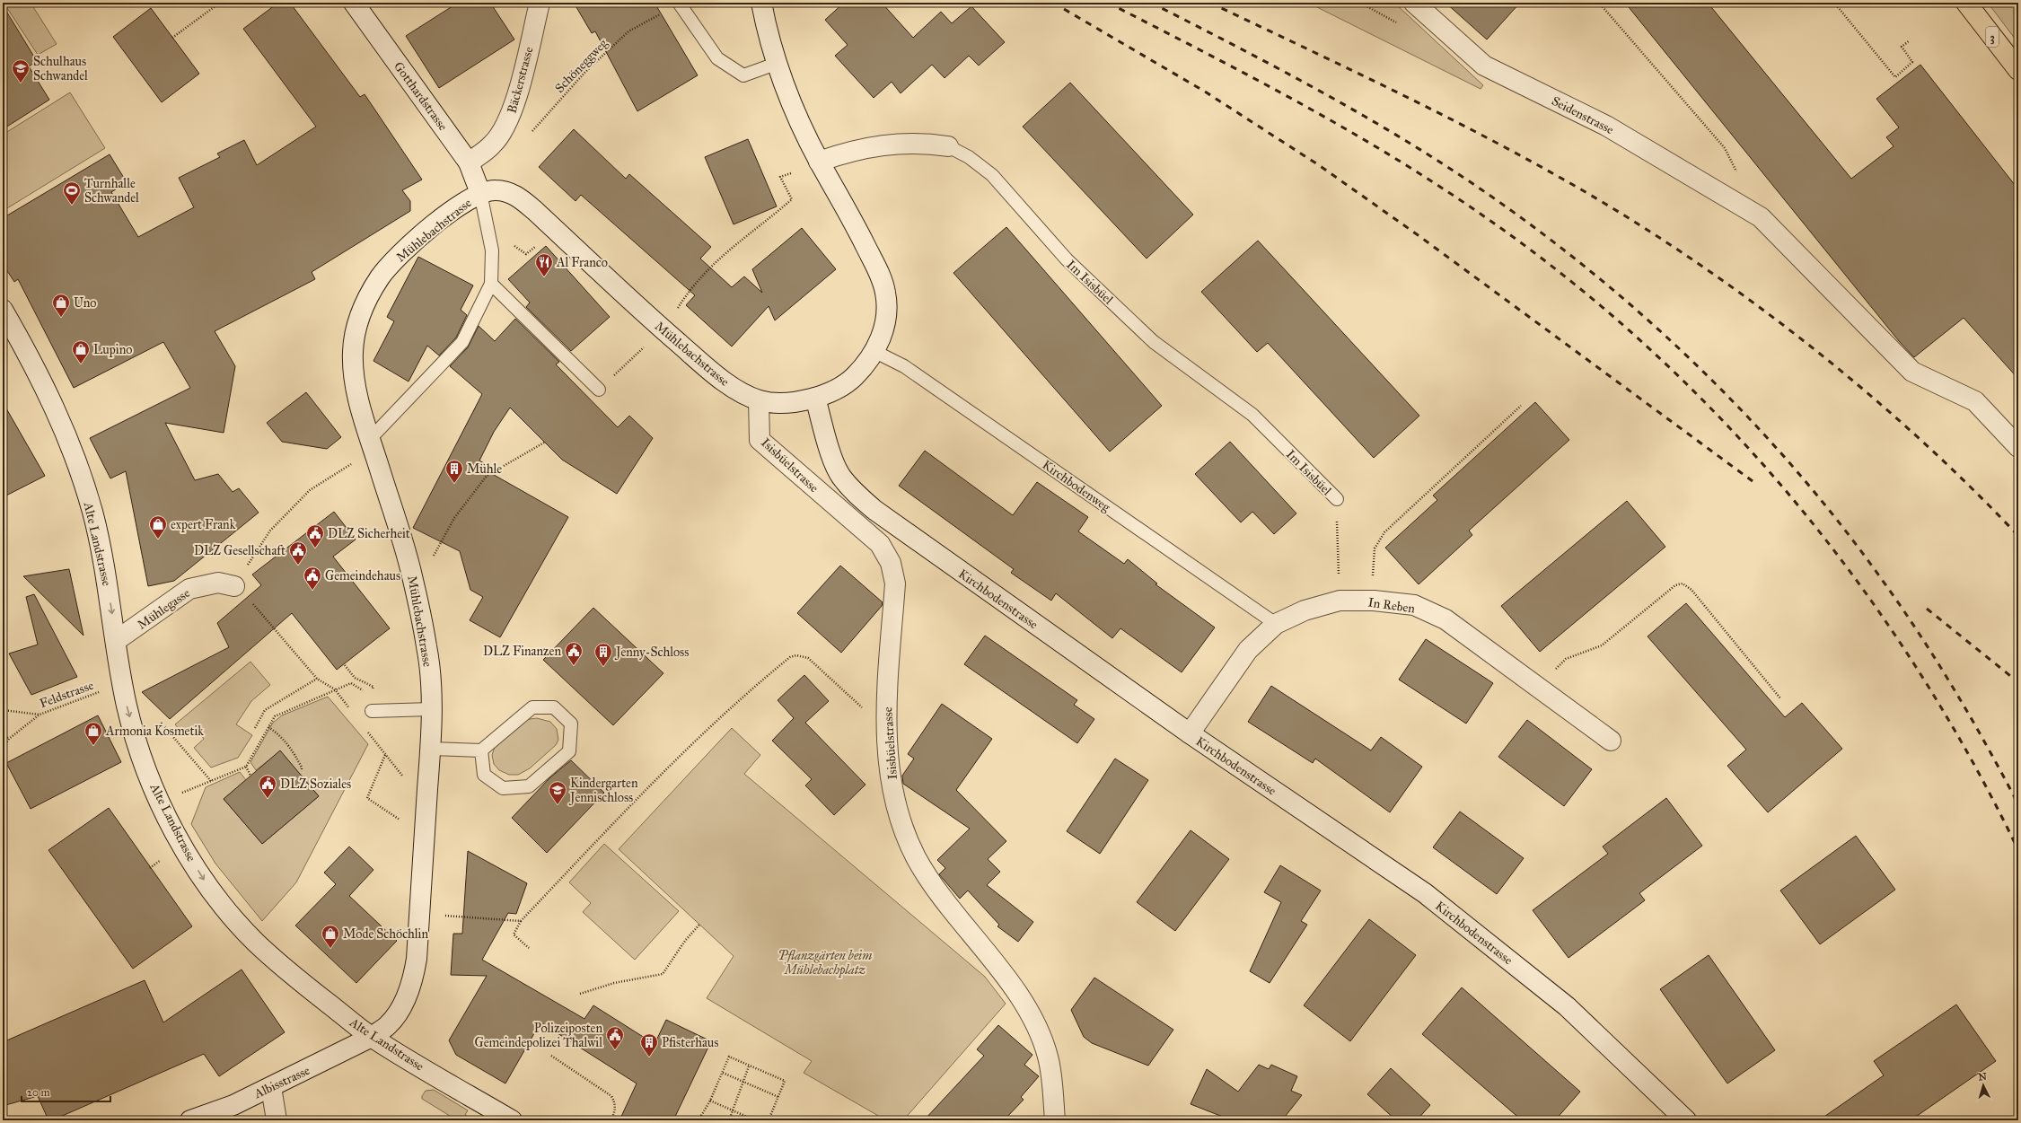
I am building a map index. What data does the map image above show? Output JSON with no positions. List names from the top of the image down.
{
  "streets": {
    "main road": ["3"],
    "street": [
      "Bäckerstrasse",
      "Gotthardstrasse",
      "Seidenstrasse",
      "Mühlebachstrasse",
      "Im Isisbüel",
      "Isisbüelstrasse",
      "Alte Landstrasse",
      "Kirchbodenstrasse",
      "In Reben",
      "Mühlegasse",
      "Albisstrasse"
    ],
    "lane": ["Kirchbodenweg"],
    "path": ["Schöneggweg", "Feldstrasse"]
  },
  "crossings": [
    ["Bäckerstrasse", "Gotthardstrasse"],
    ["Gotthardstrasse", "Mühlebachstrasse"],
    ["Mühlebachstrasse", "Im Isisbüel"],
    ["Mühlebachstrasse", "Isisbüelstrasse"],
    ["Mühlebachstrasse", "Kirchbodenweg"],
    ["Mühlebachstrasse", "Alte Landstrasse"],
    ["Mühlebachstrasse", "Kirchbodenstrasse"],
    ["Mühlebachstrasse", "Albisstrasse"],
    ["Kirchbodenweg", "In Reben"],
    ["Alte Landstrasse", "Mühlegasse"],
    ["Alte Landstrasse", "Albisstrasse"],
    ["Kirchbodenstrasse", "In Reben"]
  ],
  "one_way": ["Alte Landstrasse"],
  "parks": ["Pflanzgärten beim Mühlebachplatz"],
  "places": {
    "school or university": ["Schulhaus Schwandel", "Kindergarten Jennischloss"],
    "sports": ["Turnhalle Schwandel"],
    "restaurant": ["Al Franco"],
    "shop": [
      "Uno",
      "Lupino",
      "expert Frank",
      "Armonia Kosmetik",
      "Mode Schöchlin"
    ],
    "building": ["Mühle", "Jenny-Schloss", "Pfisterhaus"],
    "public building": [
      "DLZ Sicherheit",
      "DLZ Gesellschaft",
      "Gemeindehaus",
      "DLZ Finanzen",
      "DLZ Soziales",
      "Polizeiposten Gemeindepolizei Thalwil"
    ]
  },
  "scale_bar": "20 m",
  "north": "top"
}
